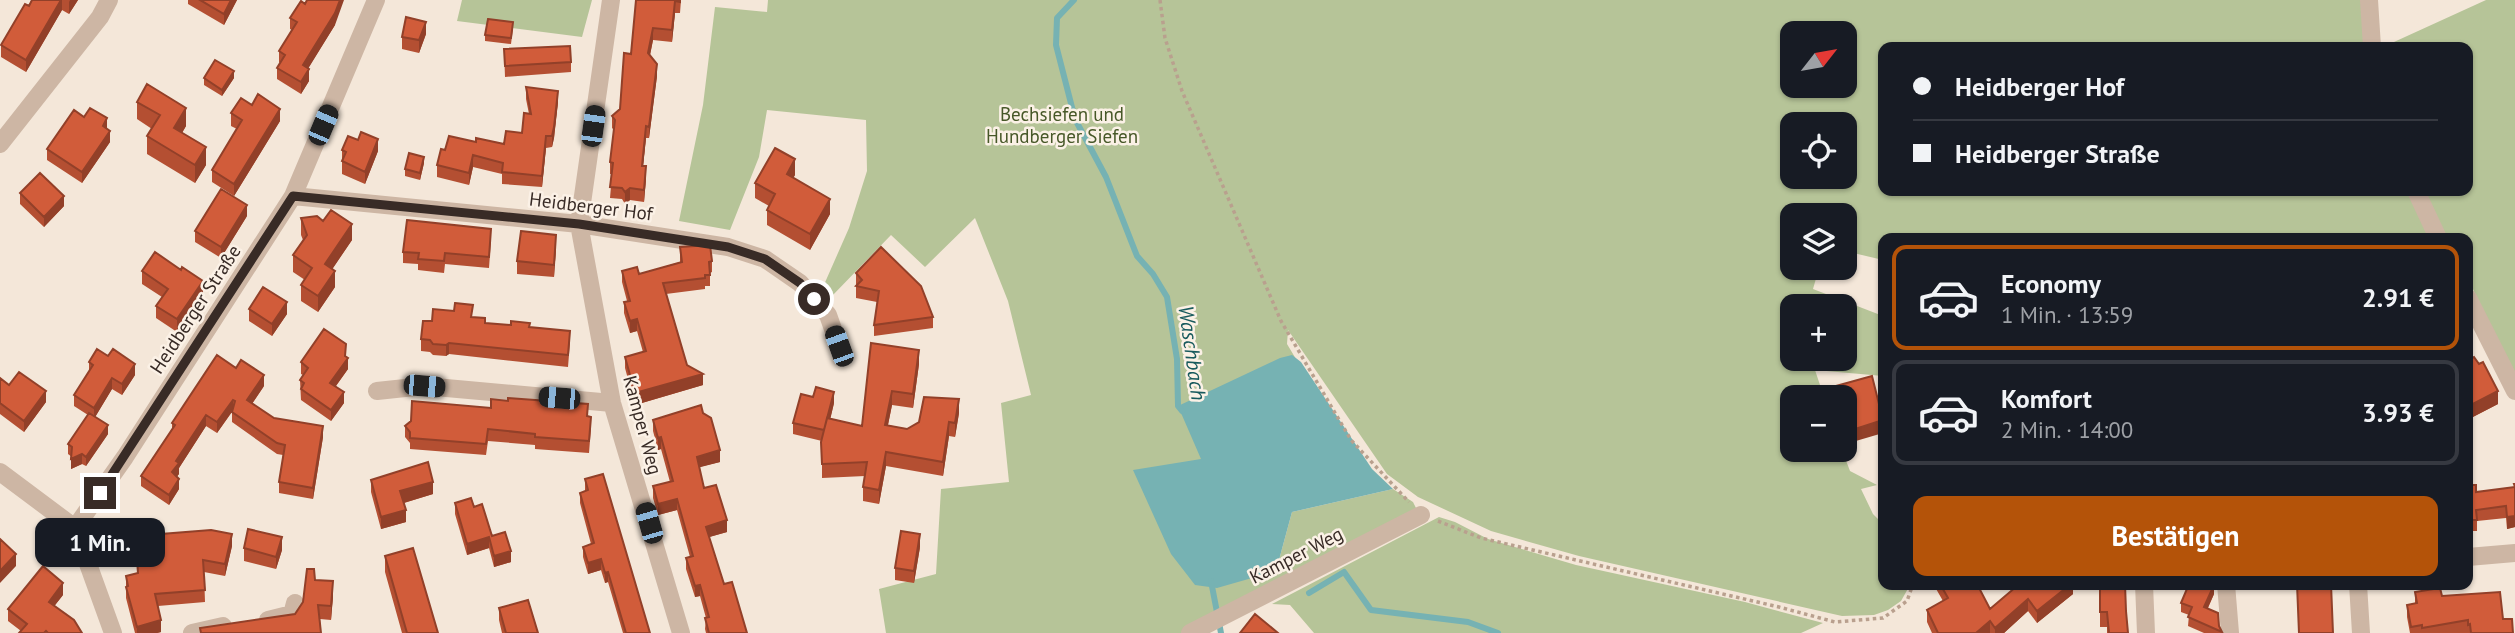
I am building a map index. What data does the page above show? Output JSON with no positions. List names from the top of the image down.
{
  "streets": {
    "street": ["Heidberger Hof", "Heidberger Straße", "Kamper Weg"]
  },
  "crossings": [
    ["Heidberger Hof", "Heidberger Straße"],
    ["Heidberger Hof", "Kamper Weg"]
  ],
  "water": ["Waschbach"],
  "parks": ["Bechsiefen und Hundberger Siefen"],
  "north": "top right",
  "page": {
    "map_buttons": ["+", "−"],
    "banner": ["Heidberger Hof", "Heidberger Straße"],
    "list": [
      {
        "name": "Economy",
        "note": "1 Min. · 13:59",
        "value": "2.91 €"
      },
      {
        "name": "Komfort",
        "note": "2 Min. · 14:00",
        "value": "3.93 €"
      }
    ],
    "buttons": "Bestätigen",
    "bubble": "1 Min."
  }
}
